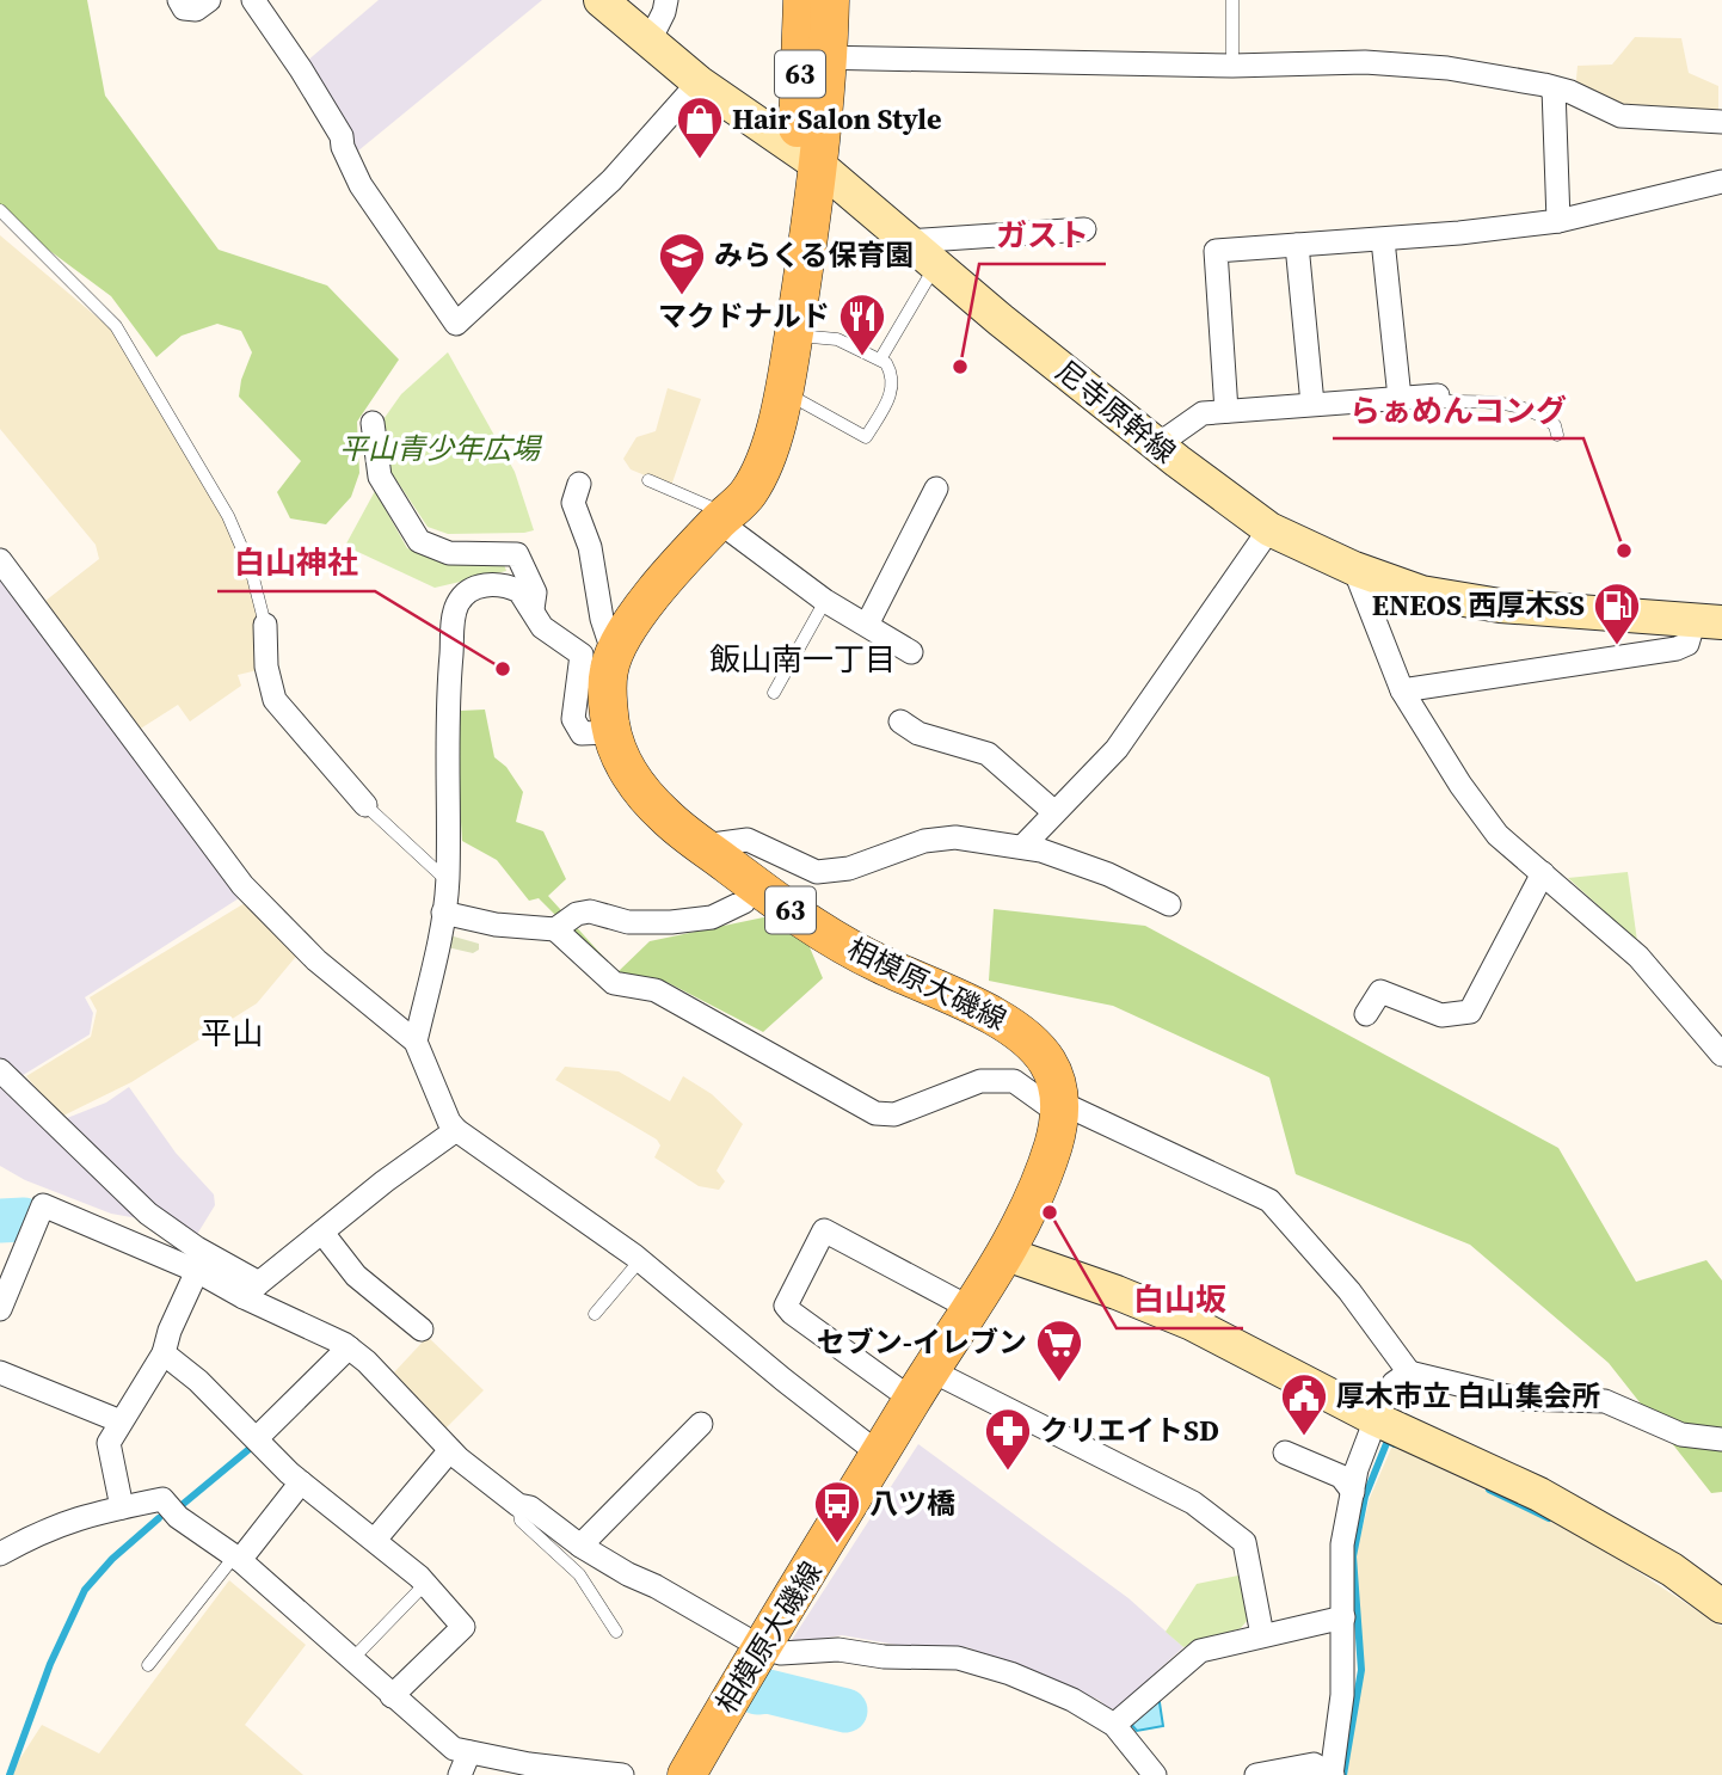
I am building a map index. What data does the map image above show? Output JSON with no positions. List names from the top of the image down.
{
  "streets": {
    "main road": ["63", "相模原大磯線"],
    "street": ["尼寺原幹線"]
  },
  "crossings": [
    ["尼寺原幹線", "相模原大磯線"]
  ],
  "districts": ["飯山南一丁目", "平山"],
  "parks": ["平山青少年広場"],
  "places": {
    "shop": ["Hair Salon Style"],
    "school or university": ["みらくる保育園"],
    "restaurant": ["マクドナルド"],
    "other": [
      "ガスト",
      "らぁめんコング",
      "白山神社",
      "白山坂"
    ],
    "fuel station": ["ENEOS 西厚木SS"],
    "supermarket": ["セブン-イレブン"],
    "public building": ["厚木市立 白山集会所"],
    "pharmacy": ["クリエイトSD"],
    "bus stop": ["八ツ橋"]
  }
}
